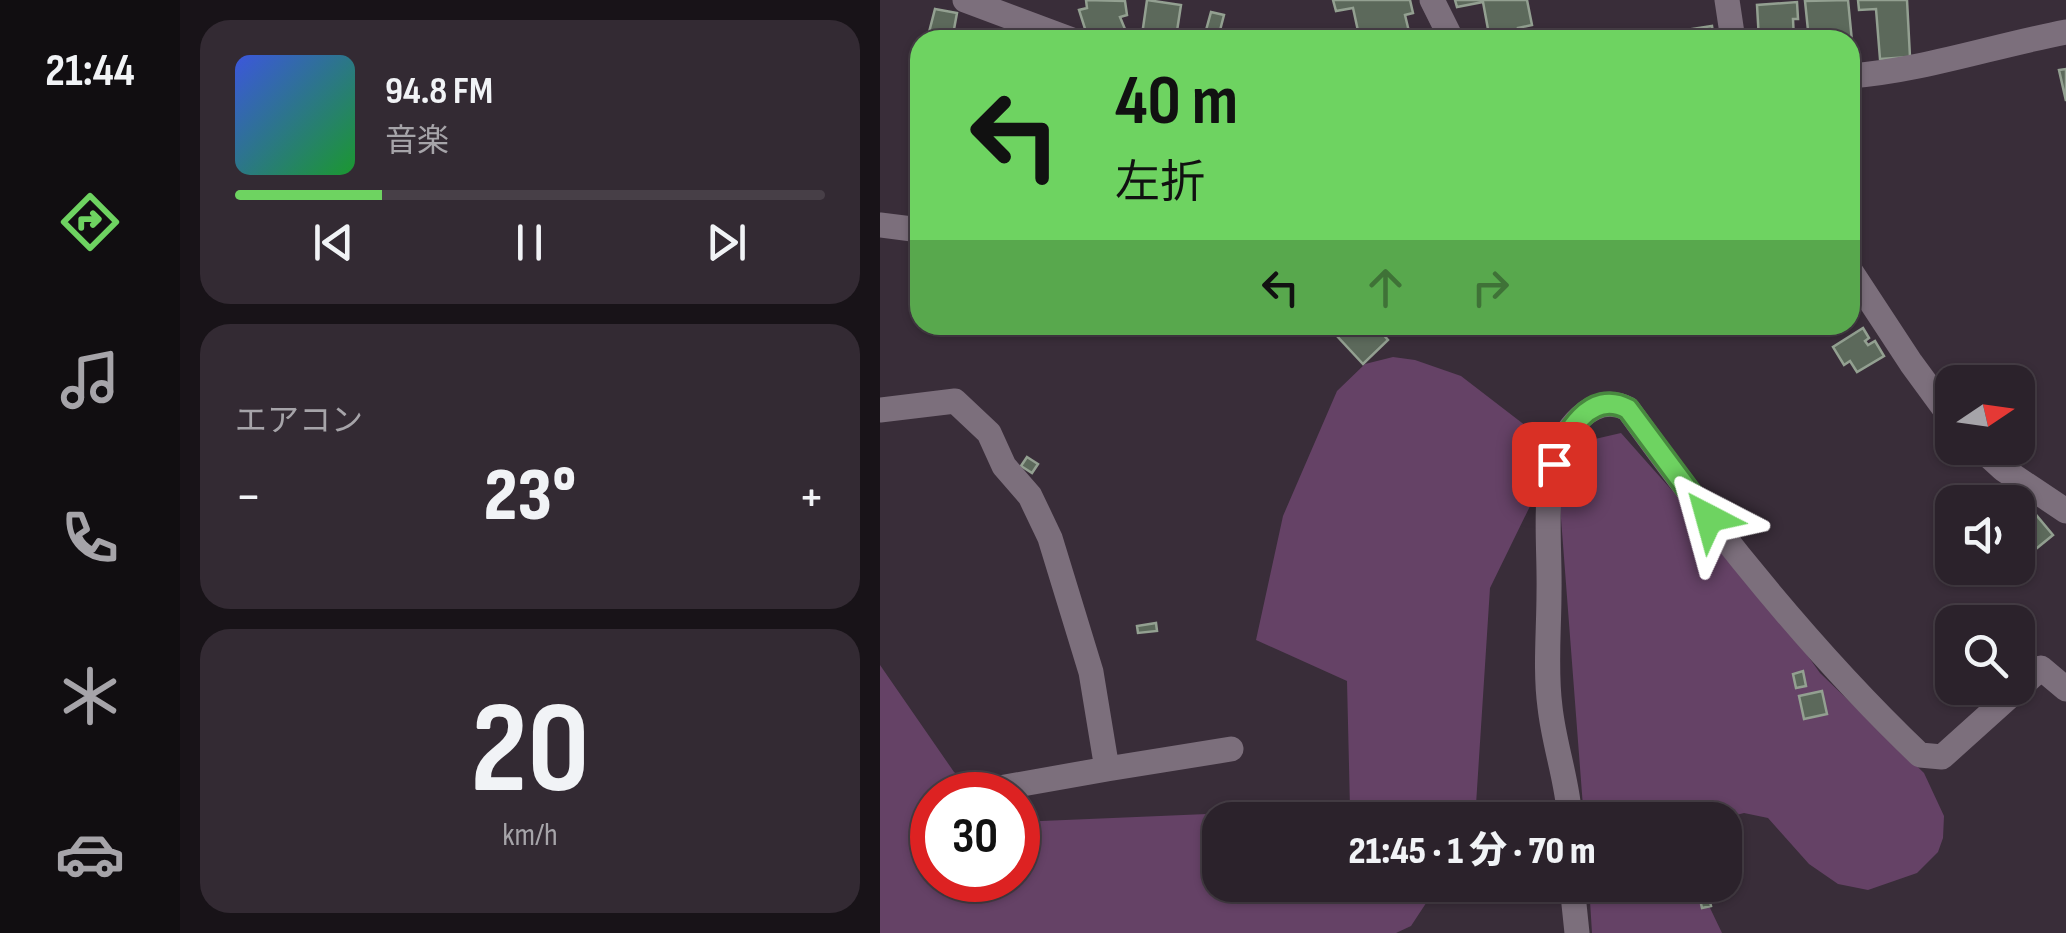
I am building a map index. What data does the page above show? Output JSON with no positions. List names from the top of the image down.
{
  "north": "right",
  "page": {
    "tabs": "21:44",
    "turn": ["40 m", "左折"],
    "song": ["94.8 FM", "音楽"],
    "tile": [
      "エアコン",
      ["20", "km/h"]
    ],
    "heat": ["−", "23°", "+"],
    "limit": "30",
    "trip": "21:45 · 1 分 · 70 m"
  }
}
